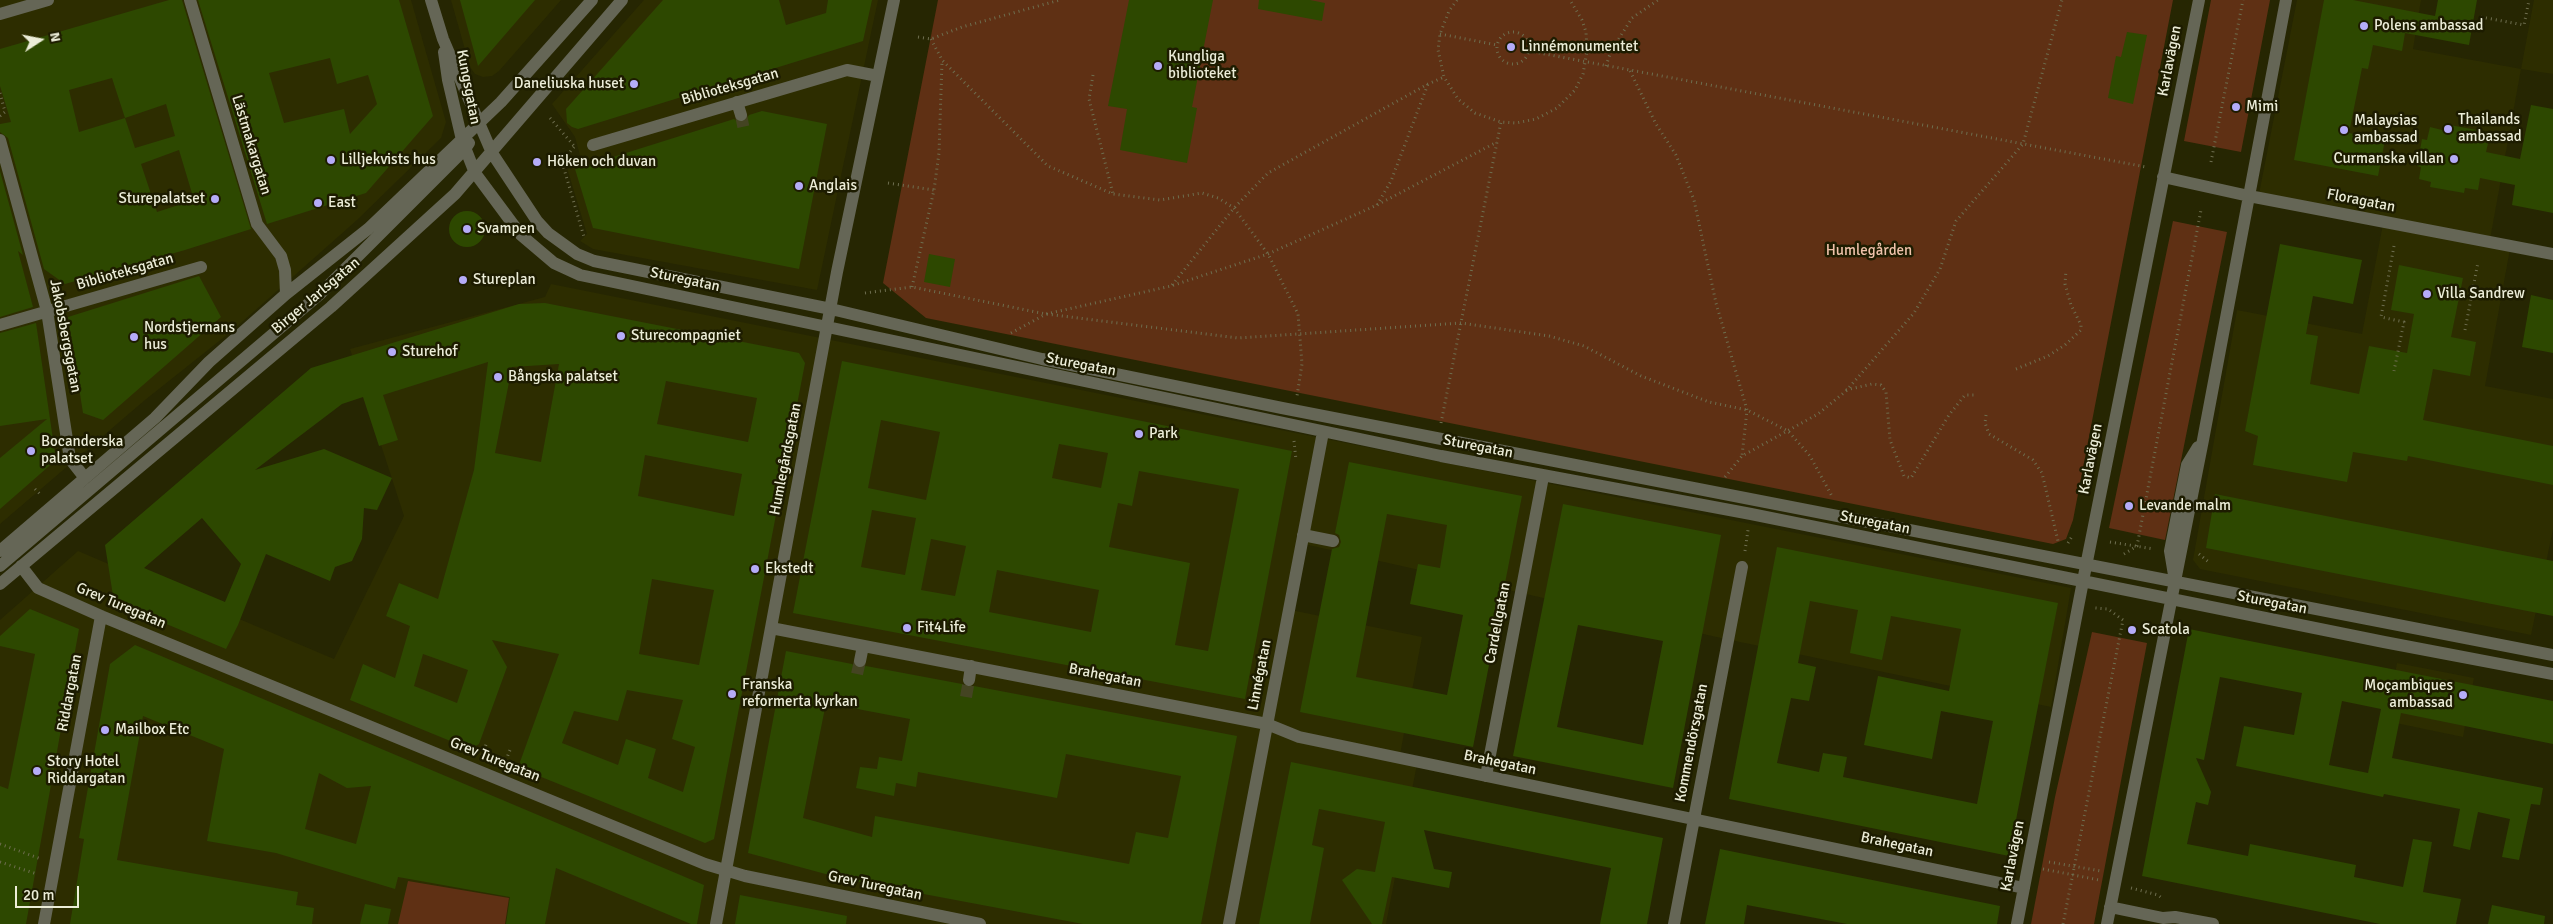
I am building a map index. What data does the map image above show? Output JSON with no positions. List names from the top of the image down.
{
  "streets": {
    "street": [
      "Karlavägen",
      "Kungsgatan",
      "Biblioteksgatan",
      "Lästmakargatan",
      "Floragatan",
      "Sturegatan",
      "Birger Jarlsgatan",
      "Jakobsbergsgatan",
      "Humlegårdsgatan",
      "Grev Turegatan",
      "Cardellgatan",
      "Linnégatan",
      "Brahegatan",
      "Riddargatan",
      "Kommendörsgatan"
    ]
  },
  "crossings": [
    ["Karlavägen", "Floragatan"],
    ["Karlavägen", "Sturegatan"],
    ["Karlavägen", "Brahegatan"],
    ["Kungsgatan", "Sturegatan"],
    ["Kungsgatan", "Birger Jarlsgatan"],
    ["Biblioteksgatan", "Jakobsbergsgatan"],
    ["Biblioteksgatan", "Humlegårdsgatan"],
    ["Lästmakargatan", "Birger Jarlsgatan"],
    ["Sturegatan", "Birger Jarlsgatan"],
    ["Sturegatan", "Humlegårdsgatan"],
    ["Sturegatan", "Cardellgatan"],
    ["Sturegatan", "Linnégatan"],
    ["Birger Jarlsgatan", "Jakobsbergsgatan"],
    ["Birger Jarlsgatan", "Grev Turegatan"],
    ["Humlegårdsgatan", "Grev Turegatan"],
    ["Humlegårdsgatan", "Brahegatan"],
    ["Grev Turegatan", "Riddargatan"],
    ["Cardellgatan", "Brahegatan"],
    ["Linnégatan", "Brahegatan"],
    ["Brahegatan", "Kommendörsgatan"]
  ],
  "parks": ["Humlegården"],
  "places": [
    "Polens ambassad",
    "Linnémonumentet",
    "Kungliga biblioteket",
    "Daneliuska huset",
    "Mimi",
    "Thailands ambassad",
    "Malaysias ambassad",
    "Curmanska villan",
    "Lilljekvists hus",
    "Höken och duvan",
    "Anglais",
    "Sturepalatset",
    "East",
    "Svampen",
    "Stureplan",
    "Villa Sandrew",
    "Sturecompagniet",
    "Nordstjernans hus",
    "Sturehof",
    "Bångska palatset",
    "Park",
    "Bocanderska palatset",
    "Levande malm",
    "Ekstedt",
    "Fit4Life",
    "Scatola",
    "Franska reformerta kyrkan",
    "Moçambiques ambassad",
    "Mailbox Etc",
    "Story Hotel Riddargatan"
  ],
  "scale_bar": "20 m",
  "north": "right"
}
